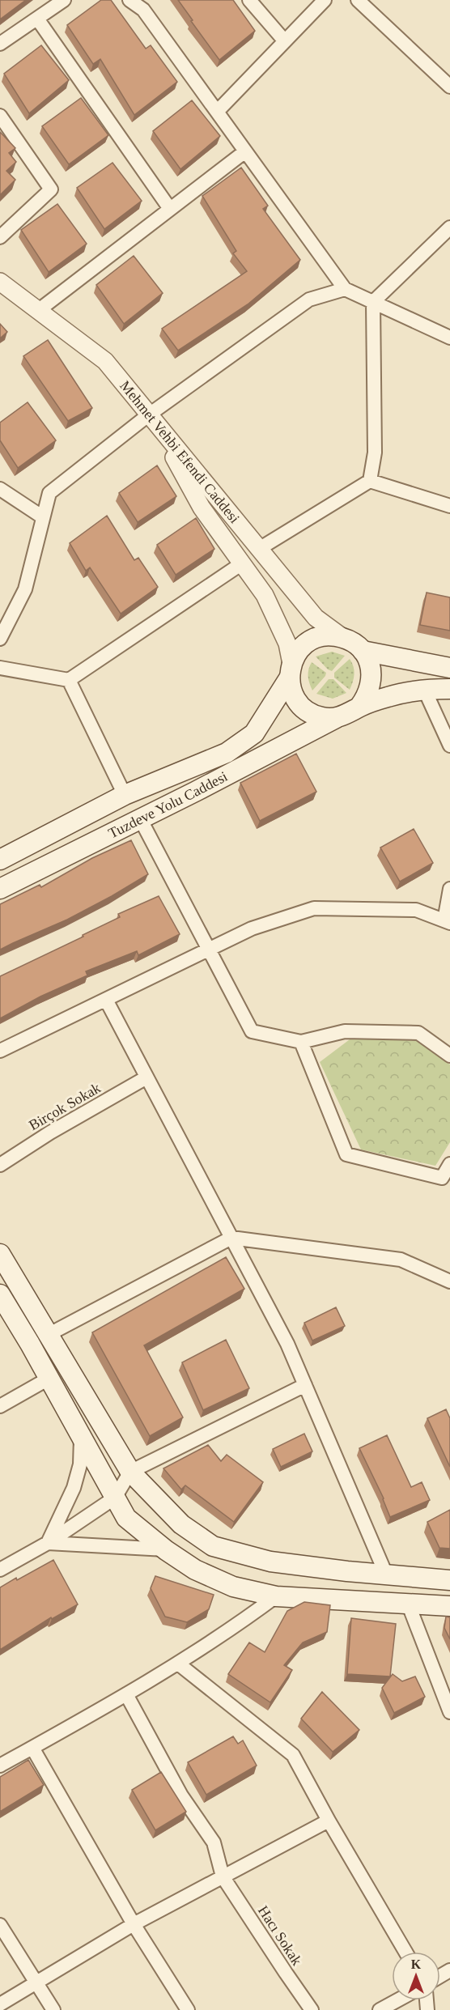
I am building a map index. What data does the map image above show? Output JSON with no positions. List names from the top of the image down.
{
  "streets": {
    "main road": ["Tuzdeve Yolu Caddesi"],
    "street": ["Mehmet Vehbi Efendi Caddesi", "Birçok Sokak", "Hacı Sokak"]
  },
  "crossings": [
    ["Mehmet Vehbi Efendi Caddesi", "Tuzdeve Yolu Caddesi"]
  ],
  "north": "top"
}
